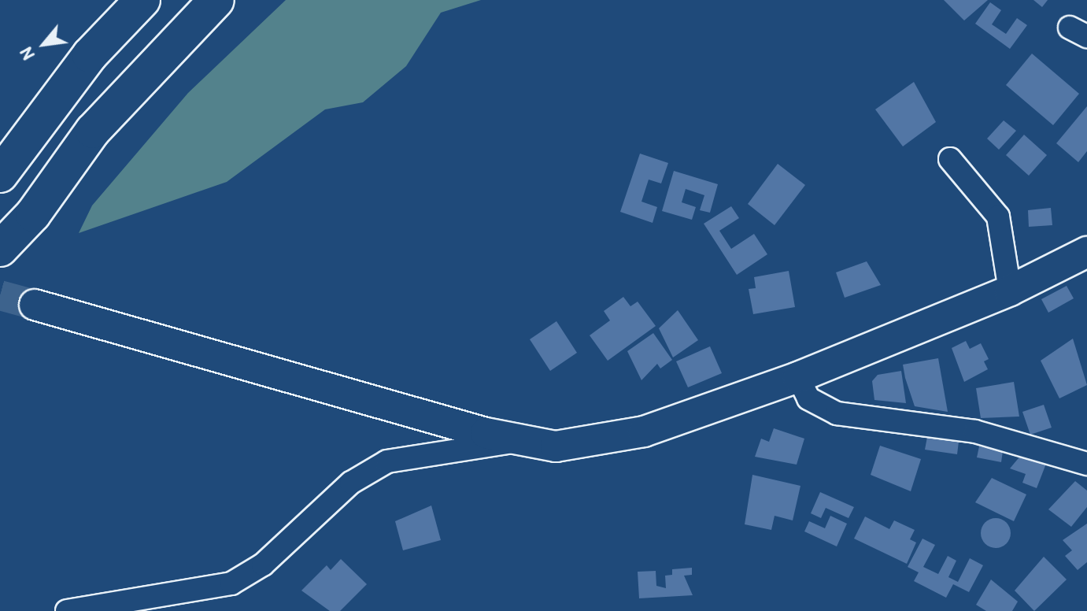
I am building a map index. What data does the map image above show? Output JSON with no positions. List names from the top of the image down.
{
  "north": "bottom left"
}
